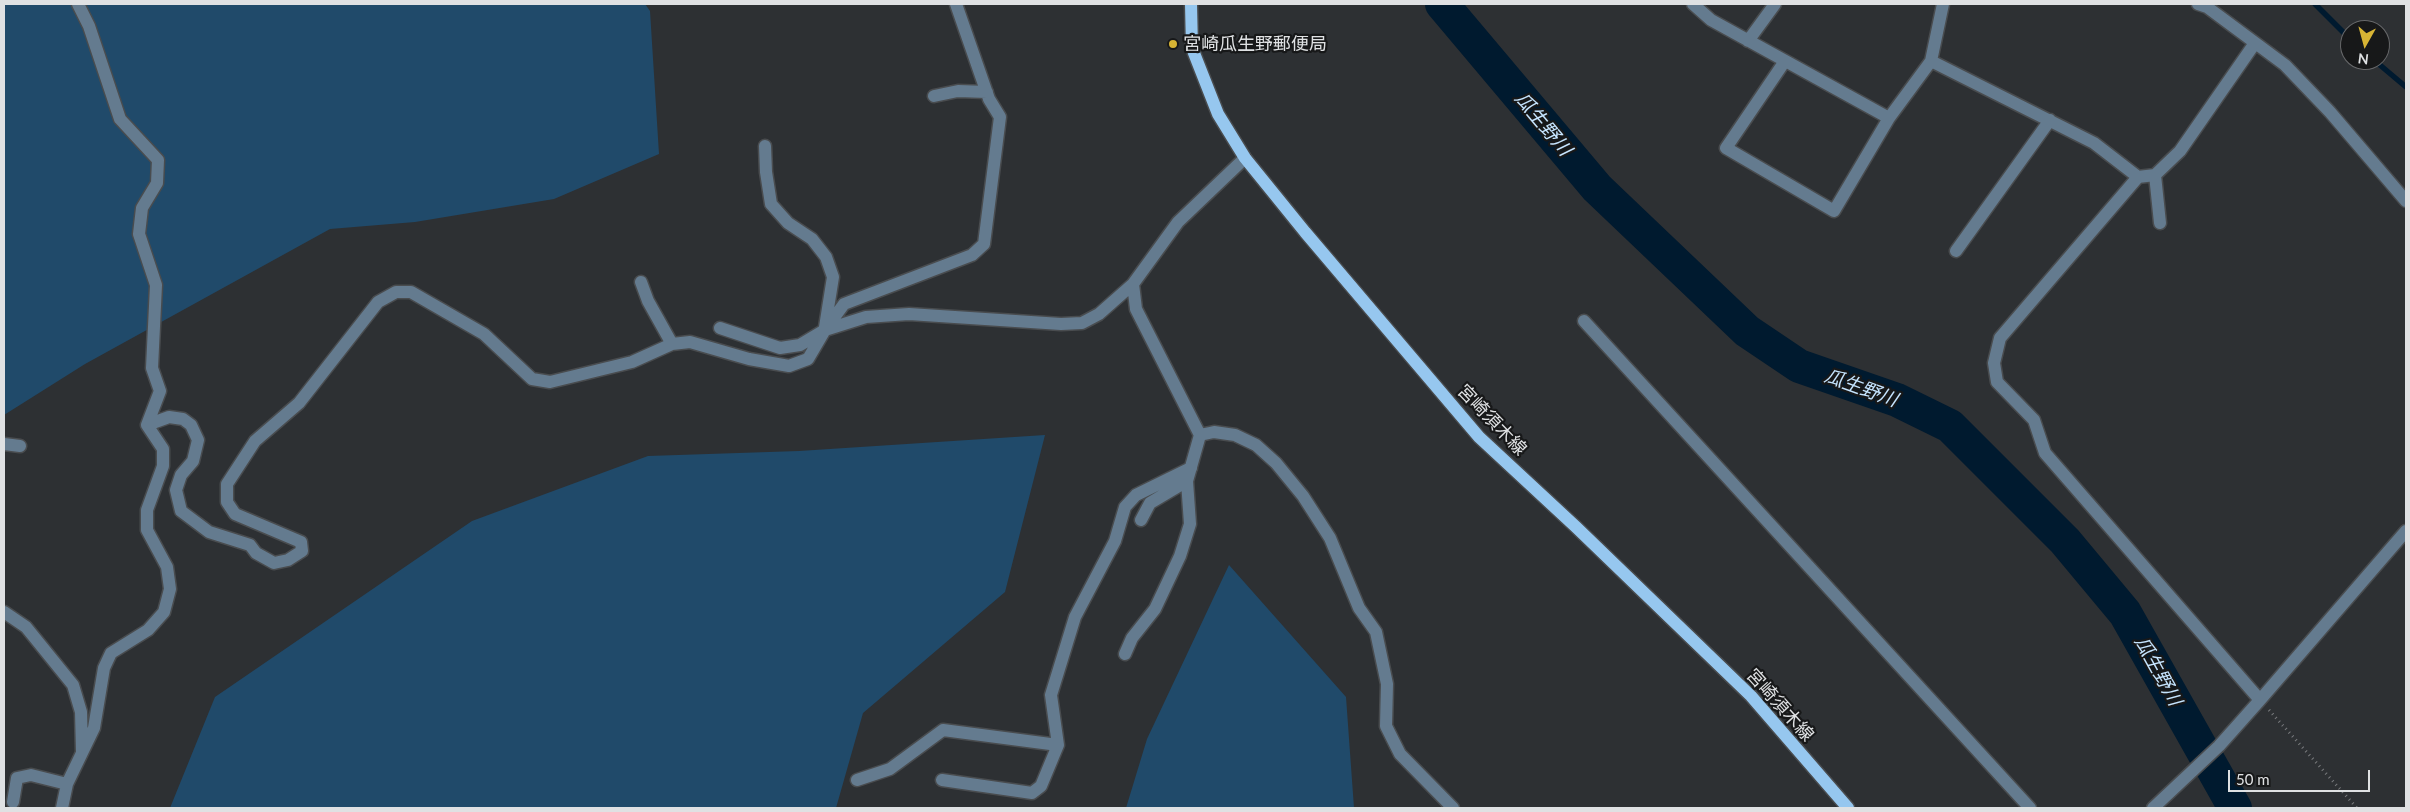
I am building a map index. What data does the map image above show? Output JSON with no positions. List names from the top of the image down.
{
  "streets": {
    "main road": ["宮崎須木線"]
  },
  "water": ["瓜生野川"],
  "places": ["宮崎瓜生野郵便局"],
  "scale_bar": "50 m",
  "north": "bottom"
}
